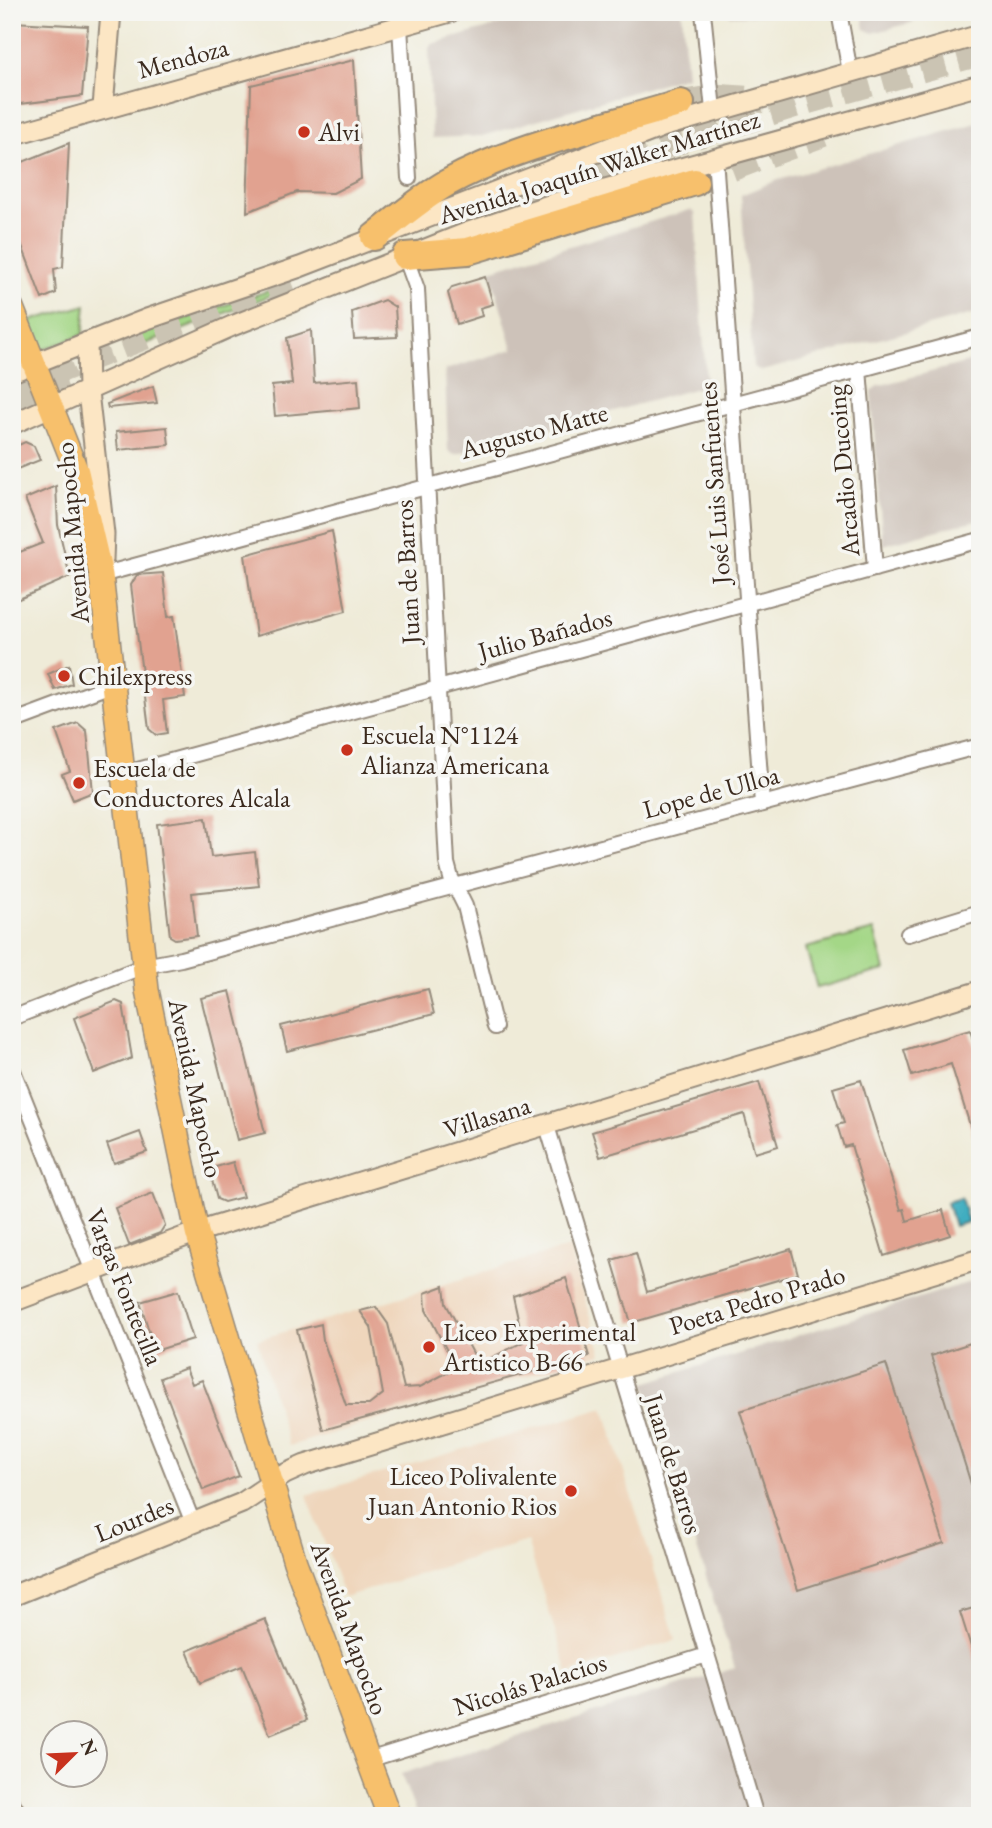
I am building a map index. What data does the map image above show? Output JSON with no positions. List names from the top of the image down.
{
  "streets": {
    "main road": ["Avenida Mapocho"],
    "street": [
      "Mendoza",
      "Avenida Joaquín Walker Martínez",
      "Augusto Matte",
      "Arcadio Ducoing",
      "José Luis Sanfuentes",
      "Juan de Barros",
      "Julio Bañados",
      "Lope de Ulloa",
      "Villasana",
      "Vargas Fontecilla",
      "Poeta Pedro Prado",
      "Lourdes",
      "Nicolás Palacios"
    ]
  },
  "crossings": [
    ["Avenida Joaquín Walker Martínez", "José Luis Sanfuentes"],
    ["Avenida Joaquín Walker Martínez", "Avenida Mapocho"],
    ["Avenida Joaquín Walker Martínez", "Juan de Barros"],
    ["Augusto Matte", "Arcadio Ducoing"],
    ["Augusto Matte", "José Luis Sanfuentes"],
    ["Augusto Matte", "Avenida Mapocho"],
    ["Augusto Matte", "Juan de Barros"],
    ["Arcadio Ducoing", "Julio Bañados"],
    ["José Luis Sanfuentes", "Julio Bañados"],
    ["José Luis Sanfuentes", "Lope de Ulloa"],
    ["Avenida Mapocho", "Julio Bañados"],
    ["Avenida Mapocho", "Lope de Ulloa"],
    ["Avenida Mapocho", "Villasana"],
    ["Avenida Mapocho", "Poeta Pedro Prado"],
    ["Avenida Mapocho", "Lourdes"],
    ["Avenida Mapocho", "Nicolás Palacios"],
    ["Juan de Barros", "Julio Bañados"],
    ["Juan de Barros", "Lope de Ulloa"],
    ["Juan de Barros", "Villasana"],
    ["Juan de Barros", "Poeta Pedro Prado"],
    ["Juan de Barros", "Nicolás Palacios"],
    ["Villasana", "Vargas Fontecilla"],
    ["Vargas Fontecilla", "Lourdes"],
    ["Poeta Pedro Prado", "Lourdes"]
  ],
  "places": [
    "Alvi",
    "Chilexpress",
    "Escuela N°1124 Alianza Americana",
    "Escuela de Conductores Alcala",
    "Liceo Experimental Artistico B-66",
    "Liceo Polivalente Juan Antonio Rios"
  ],
  "north": "top right"
}
